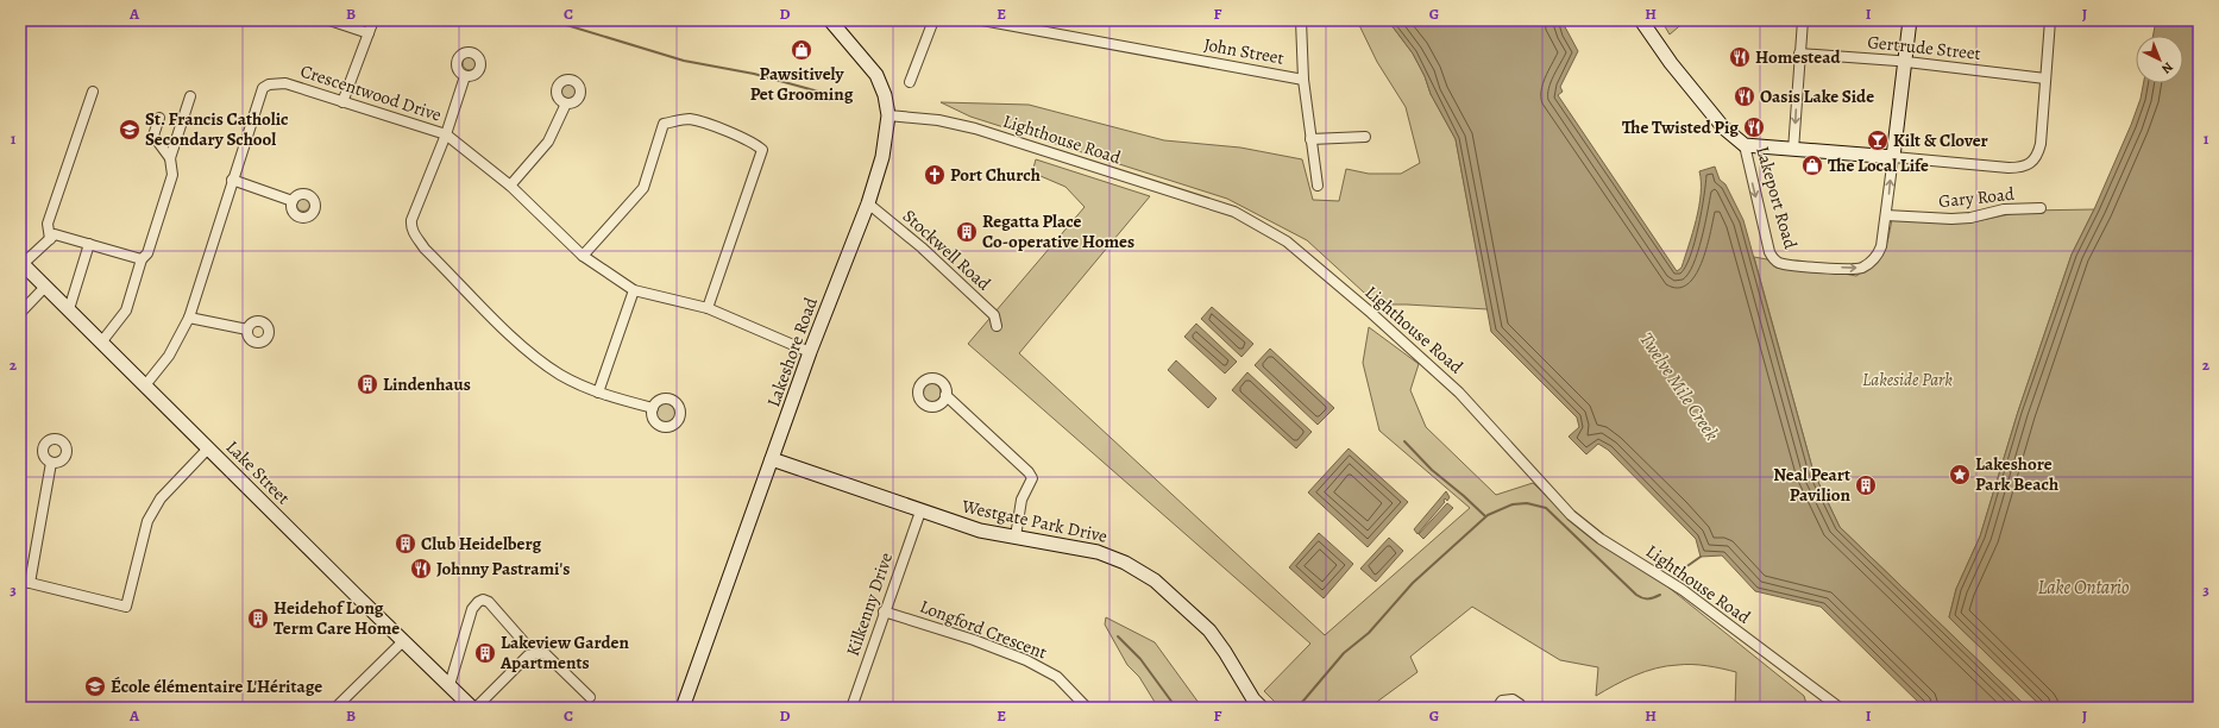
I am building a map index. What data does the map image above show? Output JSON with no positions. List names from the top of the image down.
{
  "streets": {
    "main road": [
      "Lakeport Road",
      "Lakeshore Road",
      "Lake Street",
      "Westgate Park Drive"
    ],
    "street": [
      "Gertrude Street",
      "John Street",
      "Crescentwood Drive",
      "Lighthouse Road",
      "Gary Road",
      "Stockwell Road",
      "Kilkenny Drive",
      "Longford Crescent"
    ]
  },
  "crossings": [
    ["Crescentwood Drive", "Lakeshore Road"],
    ["Crescentwood Drive", "Lake Street"],
    ["Lighthouse Road", "Lakeshore Road"],
    ["Lakeport Road", "Gary Road"],
    ["Stockwell Road", "Lakeshore Road"],
    ["Lakeshore Road", "Westgate Park Drive"],
    ["Westgate Park Drive", "Kilkenny Drive"],
    ["Kilkenny Drive", "Longford Crescent"]
  ],
  "water": ["Twelve Mile Creek", "Lake Ontario"],
  "parks": ["Lakeside Park"],
  "places": {
    "shop": ["Pawsitively Pet Grooming", "The Local Life"],
    "restaurant": [
      "Homestead",
      "Oasis Lake Side",
      "The Twisted Pig",
      "Johnny Pastrami's"
    ],
    "school or university": ["St. Francis Catholic Secondary School", "École élémentaire L'Héritage"],
    "bar": ["Kilt & Clover"],
    "church": ["Port Church"],
    "building": [
      "Regatta Place Co-operative Homes",
      "Lindenhaus",
      "Neal Peart Pavilion",
      "Club Heidelberg",
      "Heidehof Long Term Care Home",
      "Lakeview Garden Apartments"
    ],
    "place": ["Lakeshore Park Beach"]
  },
  "north": "bottom right",
  "grid": {
    "columns": [
      "A",
      "B",
      "C",
      "D",
      "E",
      "F",
      "G",
      "H",
      "I",
      "J"
    ],
    "rows": ["1", "2", "3"]
  }
}
